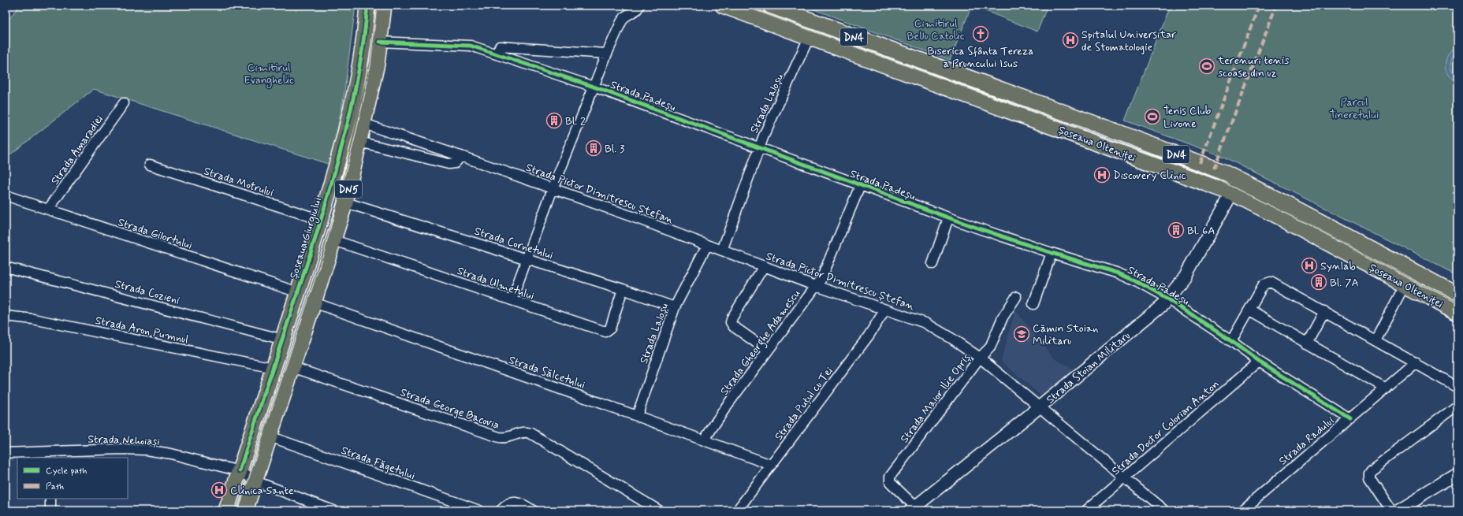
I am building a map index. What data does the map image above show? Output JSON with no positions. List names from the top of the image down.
{
  "streets": {
    "main road": [
      "DN4",
      "Șoseaua Olteniței",
      "DN5",
      "Șoseaua Giurgiului"
    ],
    "street": [
      "Strada Padeșu",
      "Strada Laloșu",
      "Strada Amaradiei",
      "Strada Motrului",
      "Strada Pictor Dimitrescu Ștefan",
      "Strada Gilortului",
      "Strada Cornetului",
      "Strada Ulmetului",
      "Strada Cozieni",
      "Strada Aron Pumnul",
      "Strada Gheorghe Adamescu",
      "Strada Stoian Militaru",
      "Strada Sălcetului",
      "Strada Maior Ilie Opriș",
      "Strada Puțul cu Tei",
      "Strada George Bacovia",
      "Strada Doctor Colorian Anton",
      "Strada Nehoiași",
      "Strada Radului",
      "Strada Făgetului"
    ]
  },
  "crossings": [
    ["Strada Padeșu", "Strada Laloșu"],
    ["Strada Padeșu", "DN5"],
    ["Strada Padeșu", "Strada Pictor Dimitrescu Ștefan"],
    ["Strada Padeșu", "Strada Cornetului"],
    ["Strada Padeșu", "Strada Ulmetului"],
    ["Strada Padeșu", "Strada Gheorghe Adamescu"],
    ["Strada Padeșu", "Strada Stoian Militaru"],
    ["Strada Padeșu", "Strada Doctor Colorian Anton"],
    ["Strada Padeșu", "Strada Radului"],
    ["Strada Laloșu", "Șoseaua Olteniței"],
    ["Strada Laloșu", "Strada Pictor Dimitrescu Ștefan"],
    ["Strada Laloșu", "Strada Cornetului"],
    ["Strada Laloșu", "Strada Sălcetului"],
    ["Șoseaua Olteniței", "Strada Stoian Militaru"],
    ["Strada Amaradiei", "Strada Gilortului"],
    ["Strada Motrului", "Șoseaua Giurgiului"],
    ["DN5", "Strada Pictor Dimitrescu Ștefan"],
    ["DN5", "Strada Cornetului"],
    ["DN5", "Strada Ulmetului"],
    ["DN5", "Strada Sălcetului"],
    ["DN5", "Strada George Bacovia"],
    ["DN5", "Strada Nehoiași"],
    ["DN5", "Strada Făgetului"],
    ["Strada Pictor Dimitrescu Ștefan", "Strada Gheorghe Adamescu"],
    ["Strada Pictor Dimitrescu Ștefan", "Strada Stoian Militaru"],
    ["Strada Pictor Dimitrescu Ștefan", "Strada Maior Ilie Opriș"],
    ["Strada Pictor Dimitrescu Ștefan", "Strada Puțul cu Tei"],
    ["Strada Pictor Dimitrescu Ștefan", "Strada Doctor Colorian Anton"],
    ["Strada Gilortului", "Șoseaua Giurgiului"],
    ["Șoseaua Giurgiului", "Strada Cozieni"],
    ["Șoseaua Giurgiului", "Strada Aron Pumnul"],
    ["Șoseaua Giurgiului", "Strada Nehoiași"],
    ["Strada Cornetului", "Strada Ulmetului"],
    ["Strada Gheorghe Adamescu", "Strada Sălcetului"],
    ["Strada Stoian Militaru", "Strada Maior Ilie Opriș"],
    ["Strada Sălcetului", "Strada Puțul cu Tei"]
  ],
  "parks": ["Cimitirul Bellu Catolic", "Cimitirul Evanghelic", "Parcul Tineretului"],
  "places": {
    "church": ["Biserica Sfânta Tereza a Pruncului Isus"],
    "hospital": [
      "Spitalul Universitar de Stomatologie",
      "Discovery Clinic",
      "Synlab",
      "Clinica Sante"
    ],
    "sports": ["terenuri tenis scoase din uz", "Tenis Club Livone"],
    "building": [
      "Bl. 2",
      "Bl. 3",
      "Bl. 6A",
      "Bl. 7A"
    ],
    "school or university": ["Cămin Stoian Militaru"]
  },
  "legend": ["Cycle path", "Path"]
}
